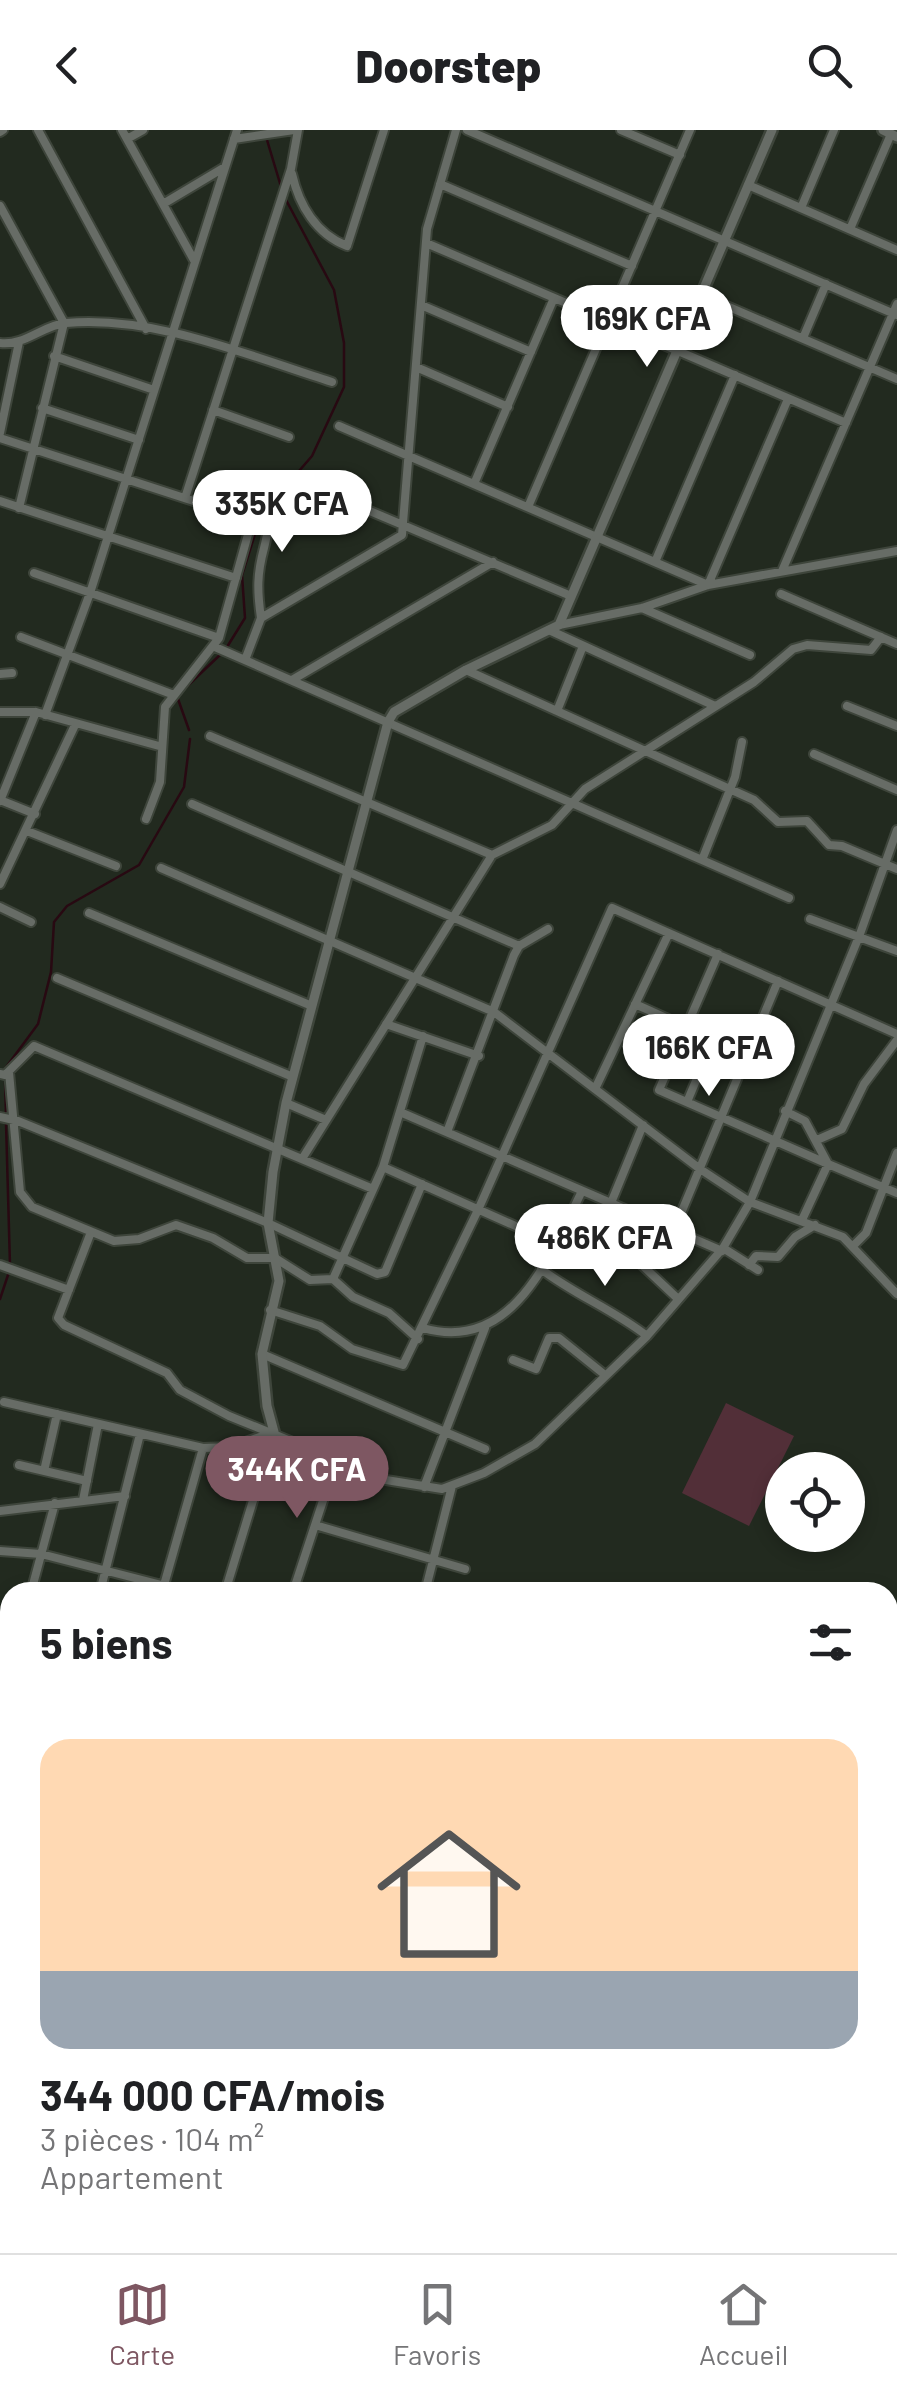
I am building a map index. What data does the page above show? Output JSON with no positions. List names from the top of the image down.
{
  "page": {
    "header": "Doorstep",
    "price": [
      "169K CFA",
      "335K CFA",
      "166K CFA",
      "486K CFA",
      "344K CFA"
    ],
    "heading": "5 biens",
    "list": [
      {
        "name": "344 000 CFA/mois",
        "note": "3 pièces · 104 m² · Appartement"
      }
    ],
    "tabs": ["Carte", "Favoris", "Accueil"]
  }
}
